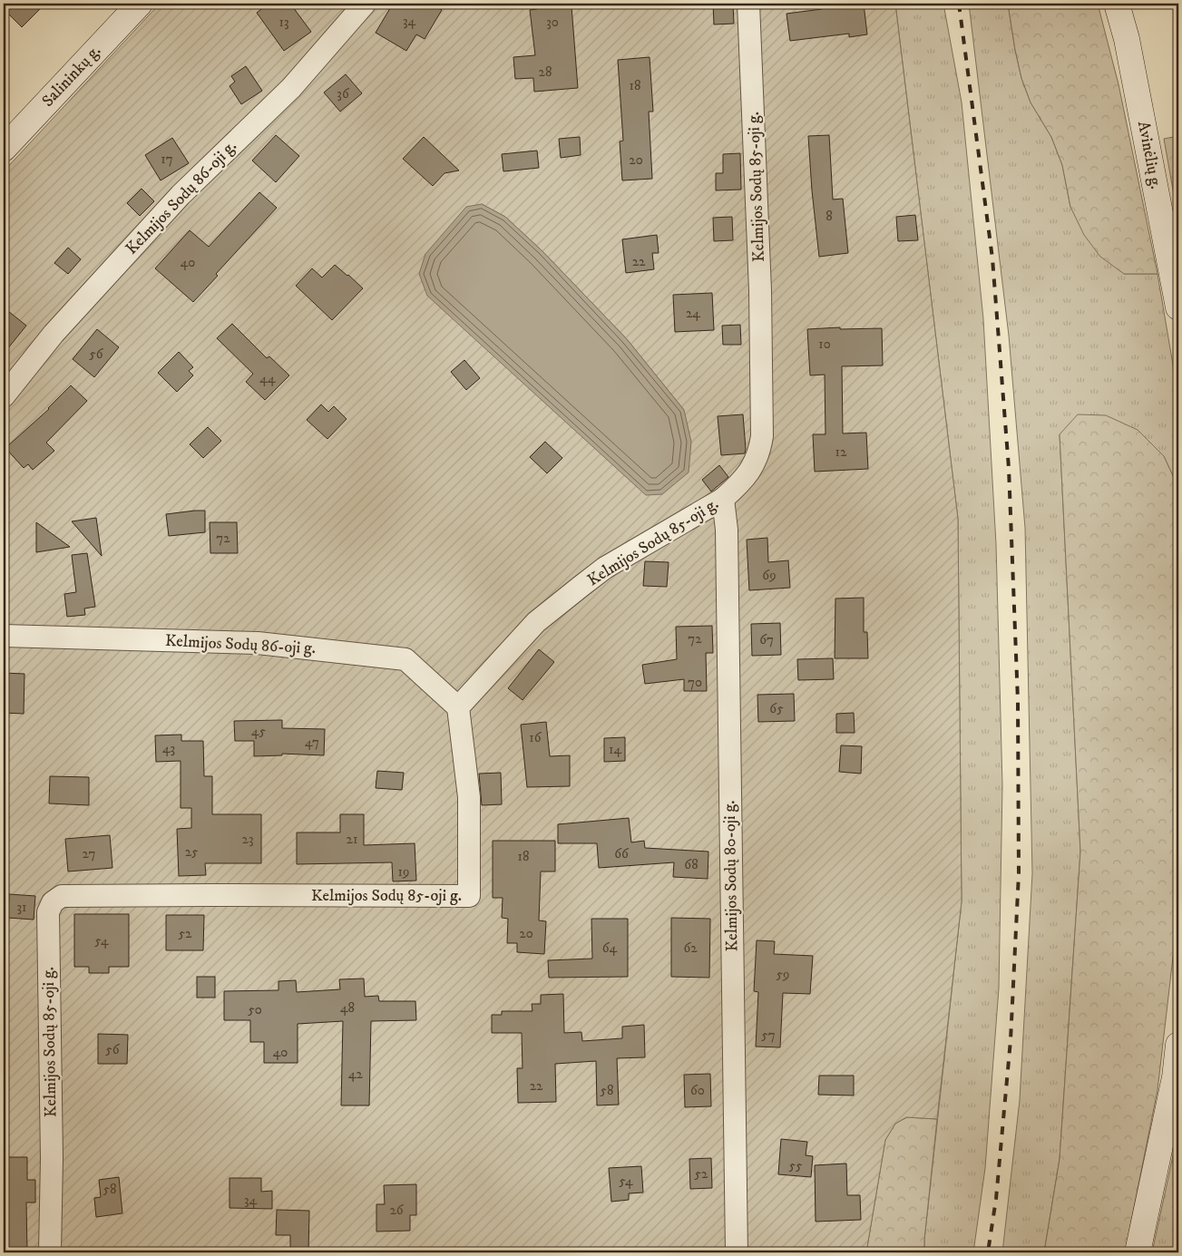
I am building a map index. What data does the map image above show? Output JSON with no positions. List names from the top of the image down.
{
  "streets": {
    "main road": ["Salininkų g.", "Avinėlių g."],
    "street": ["Kelmijos Sodų 85-oji g.", "Kelmijos Sodų 86-oji g.", "Kelmijos Sodų 80-oji g."]
  },
  "crossings": [
    ["Kelmijos Sodų 85-oji g.", "Kelmijos Sodų 86-oji g."],
    ["Kelmijos Sodų 85-oji g.", "Kelmijos Sodų 80-oji g."]
  ],
  "house_numbers": [
    "34",
    "13",
    "30",
    "28",
    "18",
    "36",
    "17",
    "20",
    "8",
    "22",
    "40",
    "24",
    "10",
    "56",
    "44",
    "12",
    "72",
    "69",
    "72",
    "67",
    "70",
    "65",
    "45",
    "16",
    "47",
    "43",
    "14",
    "23",
    "21",
    "25",
    "27",
    "66",
    "18",
    "68",
    "19",
    "31",
    "52",
    "20",
    "54",
    "64",
    "62",
    "59",
    "48",
    "50",
    "57",
    "56",
    "40",
    "42",
    "22",
    "58",
    "60",
    "55",
    "52",
    "54",
    "58",
    "34",
    "26"
  ]
}
